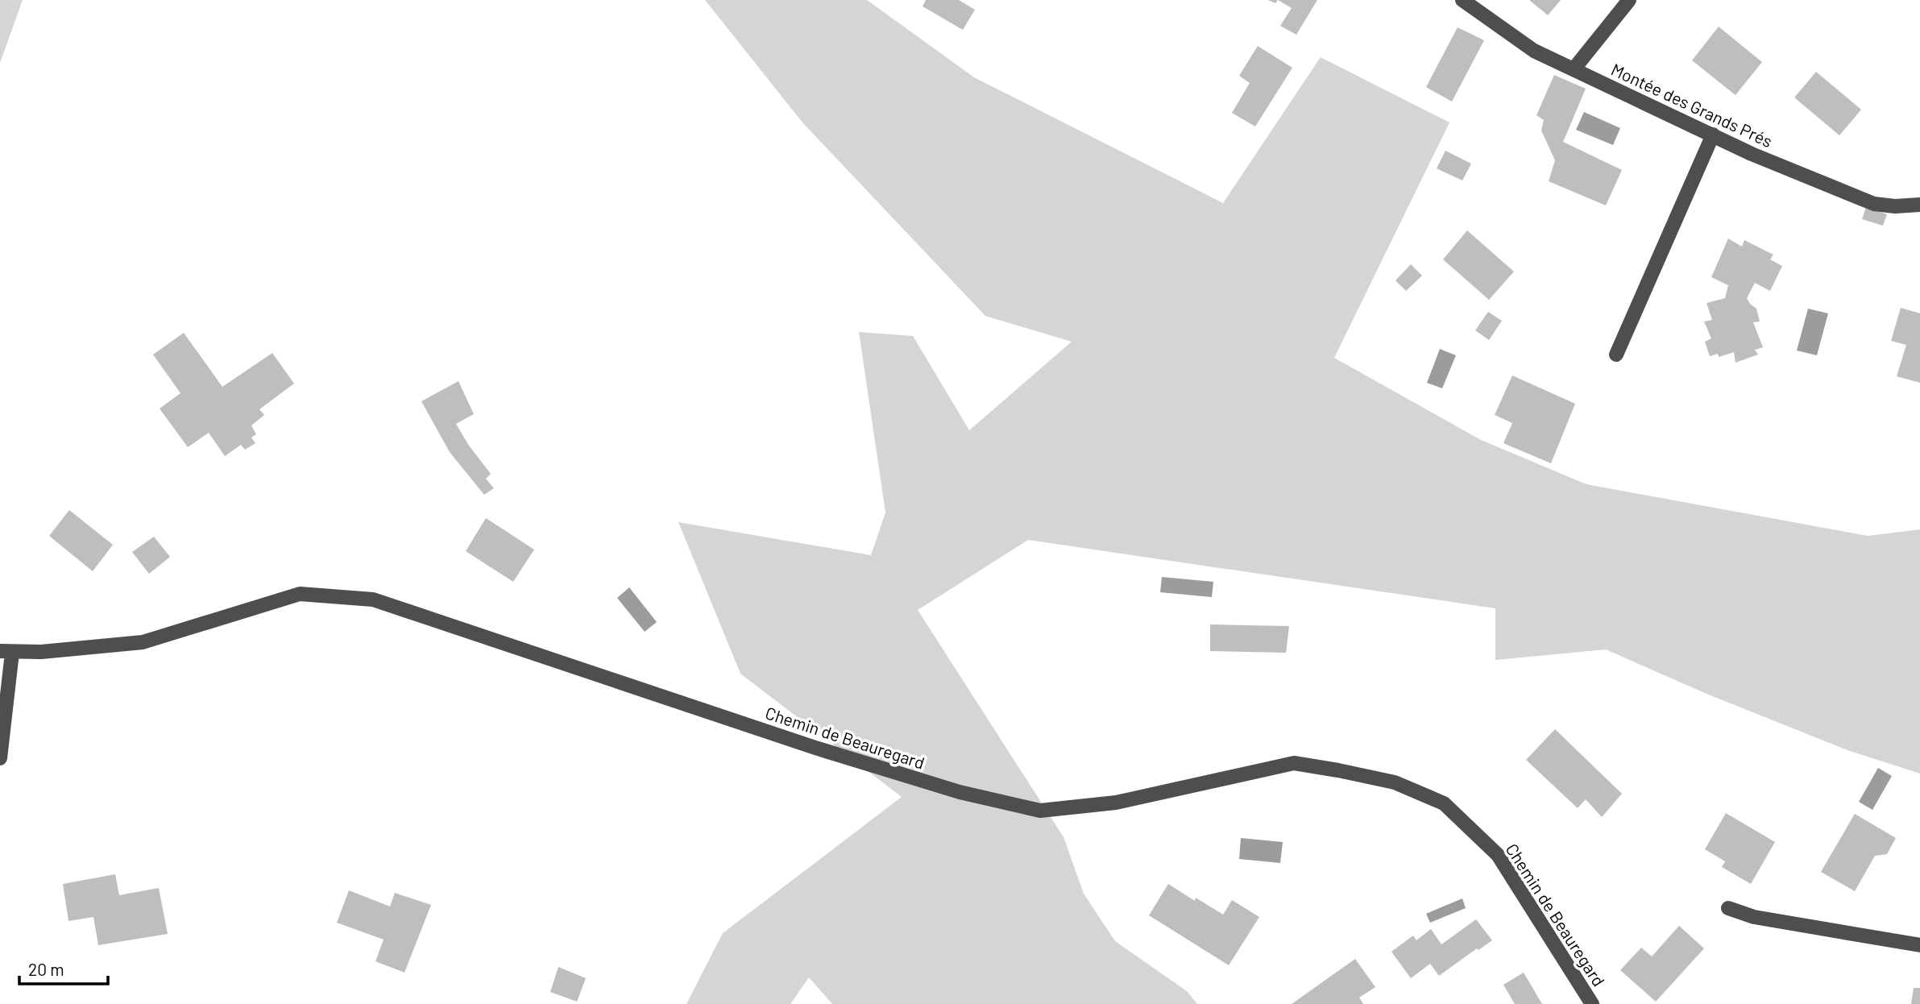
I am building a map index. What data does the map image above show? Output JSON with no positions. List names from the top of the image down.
{
  "streets": {
    "street": ["Montée des Grands Prés", "Chemin de Beauregard"]
  },
  "scale_bar": "20 m"
}
